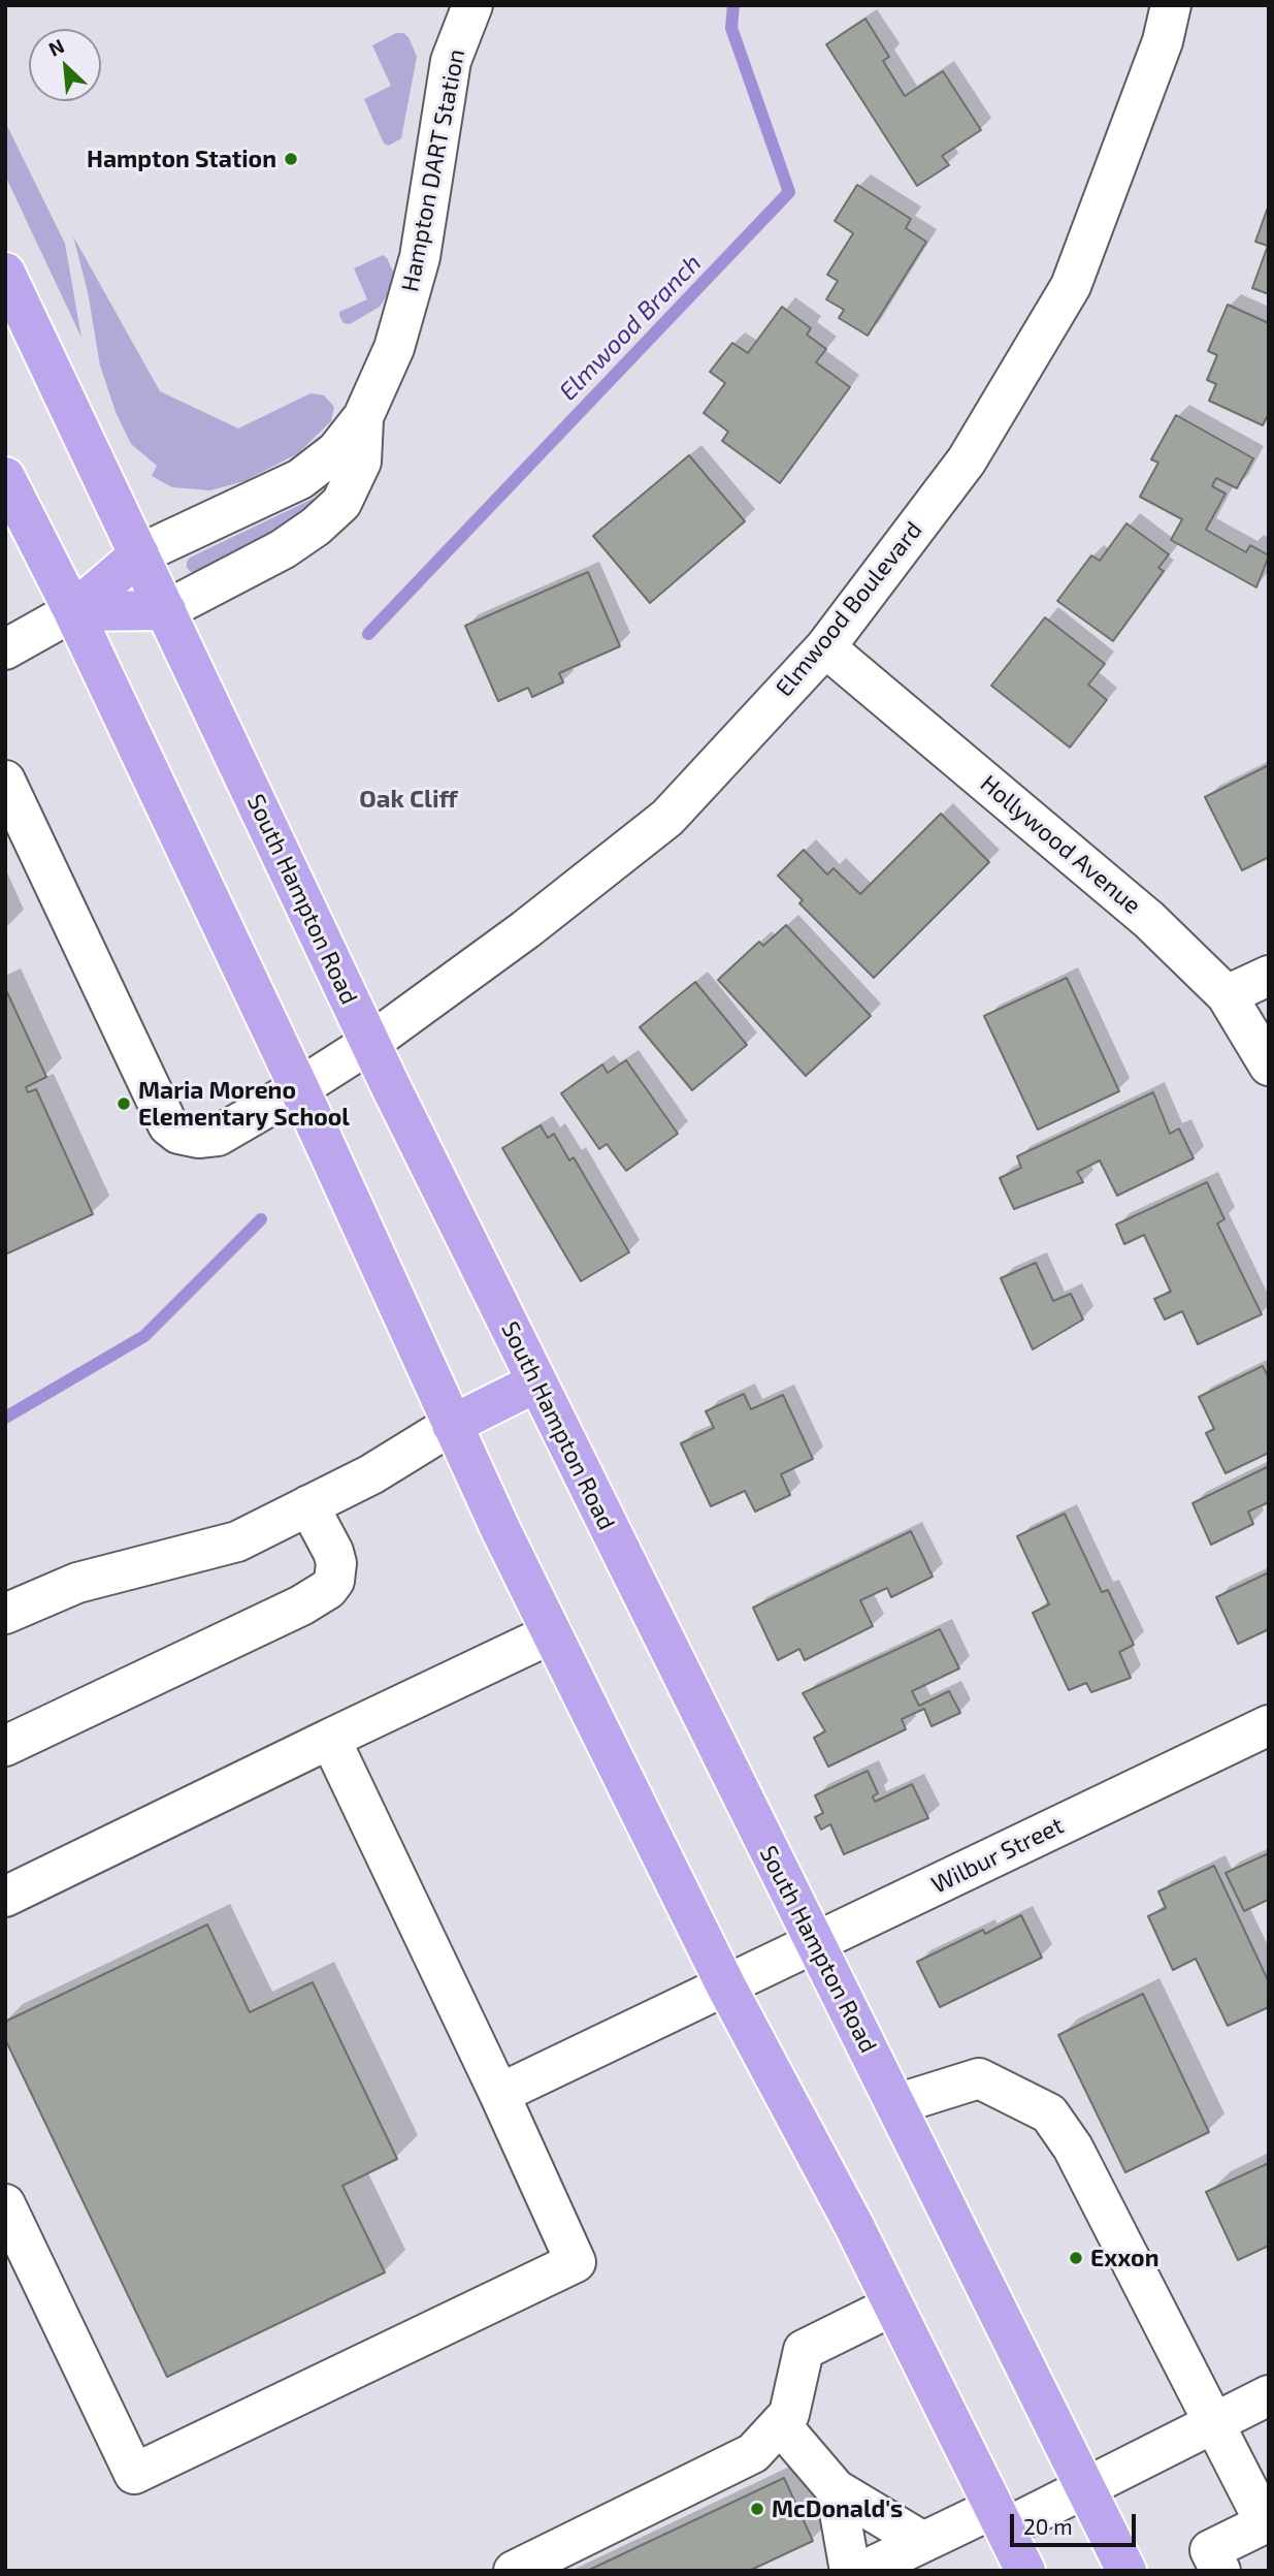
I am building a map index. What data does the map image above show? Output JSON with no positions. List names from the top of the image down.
{
  "streets": {
    "main road": ["South Hampton Road"],
    "street": [
      "Hampton DART Station",
      "Elmwood Boulevard",
      "Hollywood Avenue",
      "Wilbur Street"
    ]
  },
  "crossings": [
    ["Hampton DART Station", "South Hampton Road"],
    ["Elmwood Boulevard", "Hollywood Avenue"],
    ["Elmwood Boulevard", "South Hampton Road"],
    ["South Hampton Road", "Wilbur Street"]
  ],
  "districts": ["Oak Cliff"],
  "water": ["Elmwood Branch"],
  "places": [
    "Hampton Station",
    "Maria Moreno Elementary School",
    "Exxon",
    "McDonald's"
  ],
  "scale_bar": "20 m",
  "north": "top left"
}
